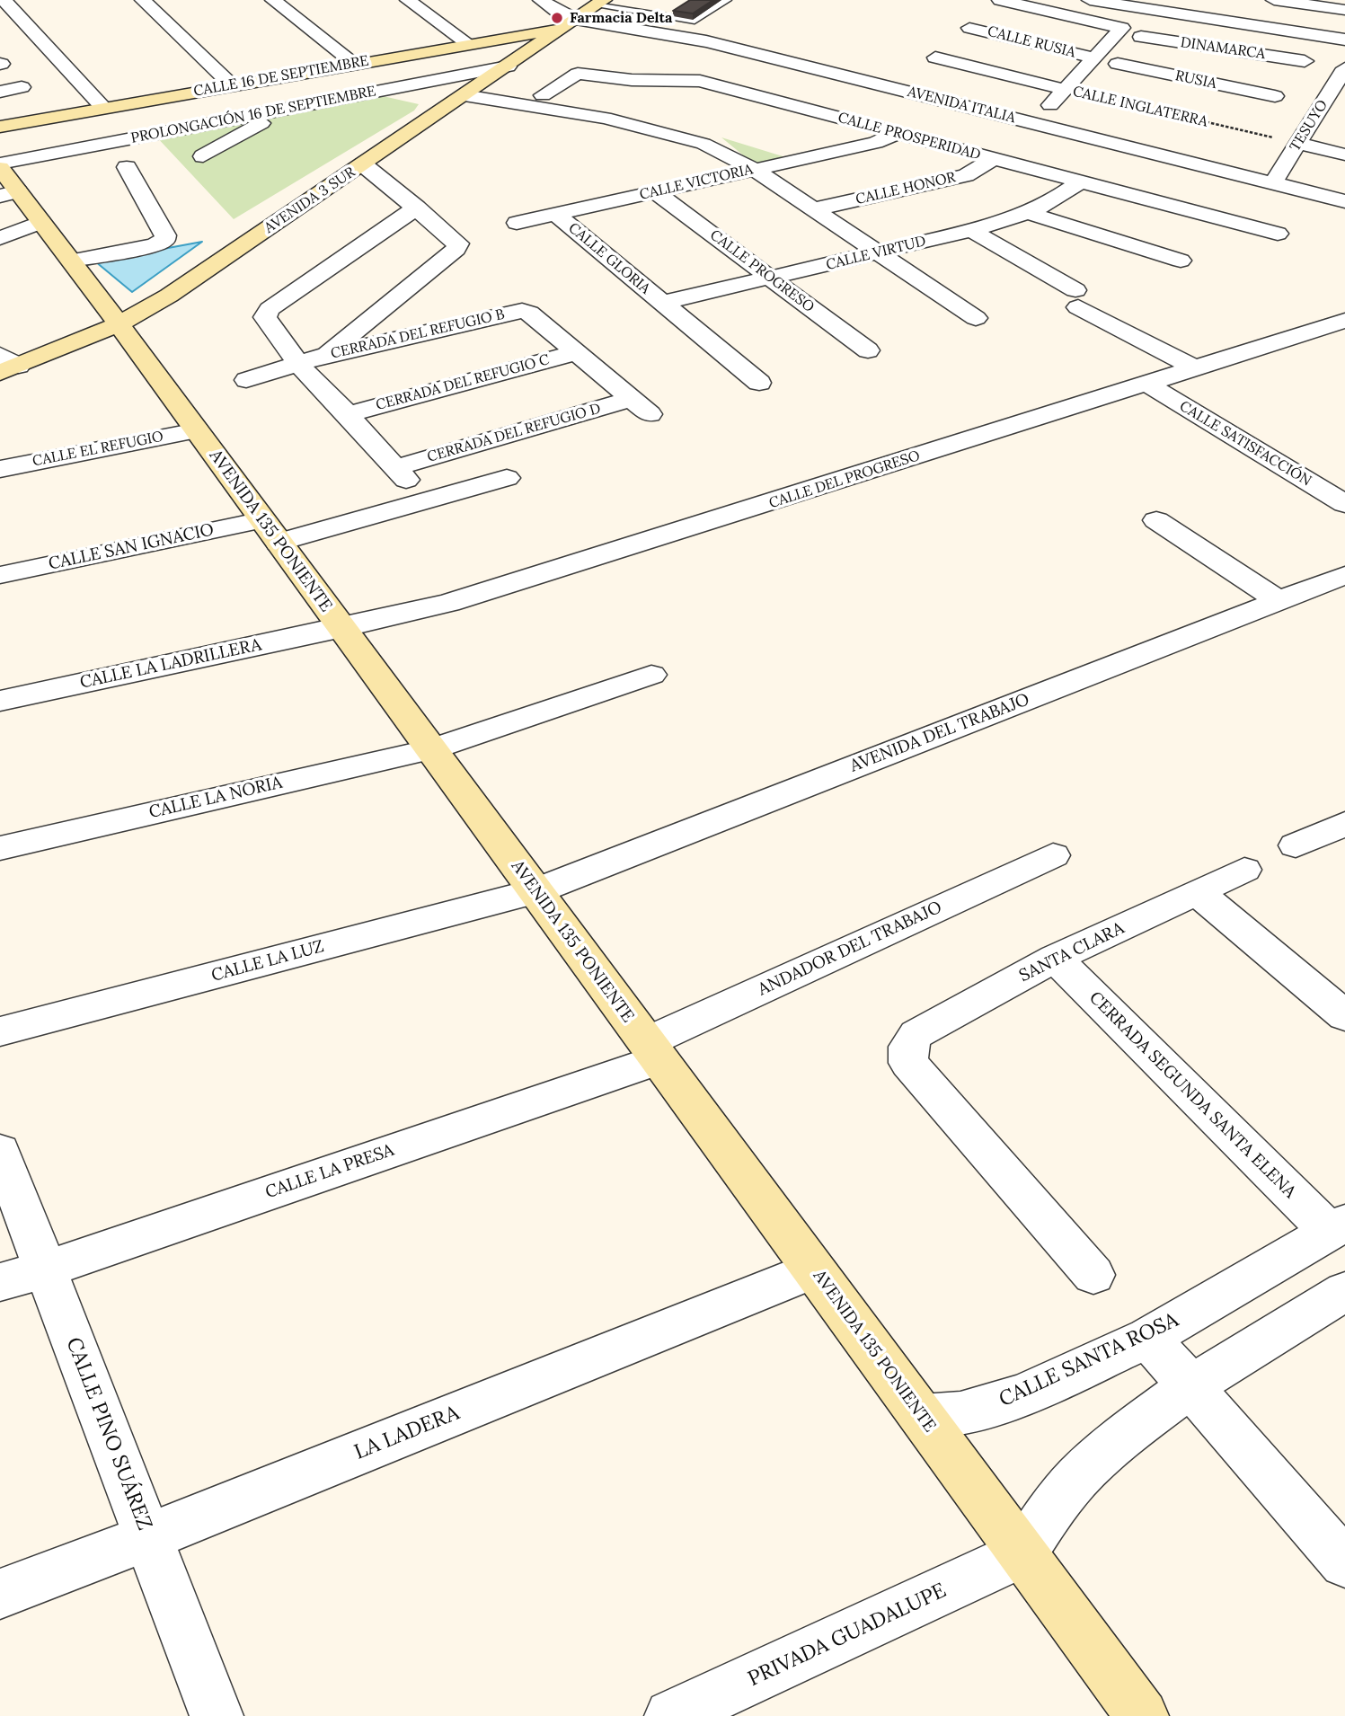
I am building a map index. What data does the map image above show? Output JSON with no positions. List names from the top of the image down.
{
  "streets": {
    "main road": ["CALLE 16 DE SEPTIEMBRE", "AVENIDA 3 SUR", "AVENIDA 135 PONIENTE"],
    "street": [
      "CALLE RUSIA",
      "DINAMARCA",
      "RUSIA",
      "AVENIDA ITALIA",
      "CALLE INGLATERRA",
      "PROLONGACIÓN 16 DE SEPTIEMBRE",
      "TESUYO",
      "CALLE PROSPERIDAD",
      "CALLE VICTORIA",
      "CALLE HONOR",
      "CALLE VIRTUD",
      "CALLE GLORIA",
      "CALLE PROGRESO",
      "CERRADA DEL REFUGIO B",
      "CERRADA DEL REFUGIO C",
      "CERRADA DEL REFUGIO D",
      "CALLE SATISFACCIÓN",
      "CALLE EL REFUGIO",
      "CALLE DEL PROGRESO",
      "CALLE SAN IGNACIO",
      "CALLE LA LADRILLERA",
      "AVENIDA DEL TRABAJO",
      "CALLE LA NORIA",
      "ANDADOR DEL TRABAJO",
      "SANTA CLARA",
      "CALLE LA LUZ",
      "CERRADA SEGUNDA SANTA ELENA",
      "CALLE LA PRESA",
      "CALLE SANTA ROSA",
      "LA LADERA",
      "CALLE PINO SUÁREZ",
      "PRIVADA GUADALUPE"
    ]
  },
  "crossings": [
    ["CALLE 16 DE SEPTIEMBRE", "AVENIDA ITALIA"],
    ["CALLE 16 DE SEPTIEMBRE", "AVENIDA 3 SUR"],
    ["AVENIDA ITALIA", "TESUYO"],
    ["AVENIDA ITALIA", "AVENIDA 3 SUR"],
    ["CALLE INGLATERRA", "TESUYO"],
    ["PROLONGACIÓN 16 DE SEPTIEMBRE", "AVENIDA 3 SUR"],
    ["PROLONGACIÓN 16 DE SEPTIEMBRE", "AVENIDA 135 PONIENTE"],
    ["CALLE PROSPERIDAD", "CALLE VICTORIA"],
    ["CALLE PROSPERIDAD", "CALLE HONOR"],
    ["CALLE PROSPERIDAD", "CALLE VIRTUD"],
    ["CALLE VICTORIA", "CALLE GLORIA"],
    ["CALLE VICTORIA", "CALLE PROGRESO"],
    ["AVENIDA 3 SUR", "AVENIDA 135 PONIENTE"],
    ["CALLE VIRTUD", "CALLE GLORIA"],
    ["CALLE VIRTUD", "CALLE PROGRESO"],
    ["CERRADA DEL REFUGIO B", "CERRADA DEL REFUGIO C"],
    ["CERRADA DEL REFUGIO B", "CERRADA DEL REFUGIO D"],
    ["CERRADA DEL REFUGIO C", "CERRADA DEL REFUGIO D"],
    ["CALLE SATISFACCIÓN", "CALLE DEL PROGRESO"],
    ["CALLE EL REFUGIO", "AVENIDA 135 PONIENTE"],
    ["CALLE DEL PROGRESO", "AVENIDA 135 PONIENTE"],
    ["CALLE DEL PROGRESO", "CALLE LA LADRILLERA"],
    ["AVENIDA 135 PONIENTE", "CALLE SAN IGNACIO"],
    ["AVENIDA 135 PONIENTE", "CALLE LA LADRILLERA"],
    ["AVENIDA 135 PONIENTE", "AVENIDA DEL TRABAJO"],
    ["AVENIDA 135 PONIENTE", "CALLE LA NORIA"],
    ["AVENIDA 135 PONIENTE", "ANDADOR DEL TRABAJO"],
    ["AVENIDA 135 PONIENTE", "CALLE LA LUZ"],
    ["AVENIDA 135 PONIENTE", "CALLE LA PRESA"],
    ["AVENIDA 135 PONIENTE", "CALLE SANTA ROSA"],
    ["AVENIDA 135 PONIENTE", "LA LADERA"],
    ["AVENIDA 135 PONIENTE", "PRIVADA GUADALUPE"],
    ["AVENIDA DEL TRABAJO", "CALLE LA LUZ"],
    ["ANDADOR DEL TRABAJO", "CALLE LA PRESA"],
    ["SANTA CLARA", "CERRADA SEGUNDA SANTA ELENA"],
    ["CERRADA SEGUNDA SANTA ELENA", "CALLE SANTA ROSA"],
    ["CALLE LA PRESA", "CALLE PINO SUÁREZ"],
    ["LA LADERA", "CALLE PINO SUÁREZ"]
  ],
  "places": ["Farmacia Delta"]
}
